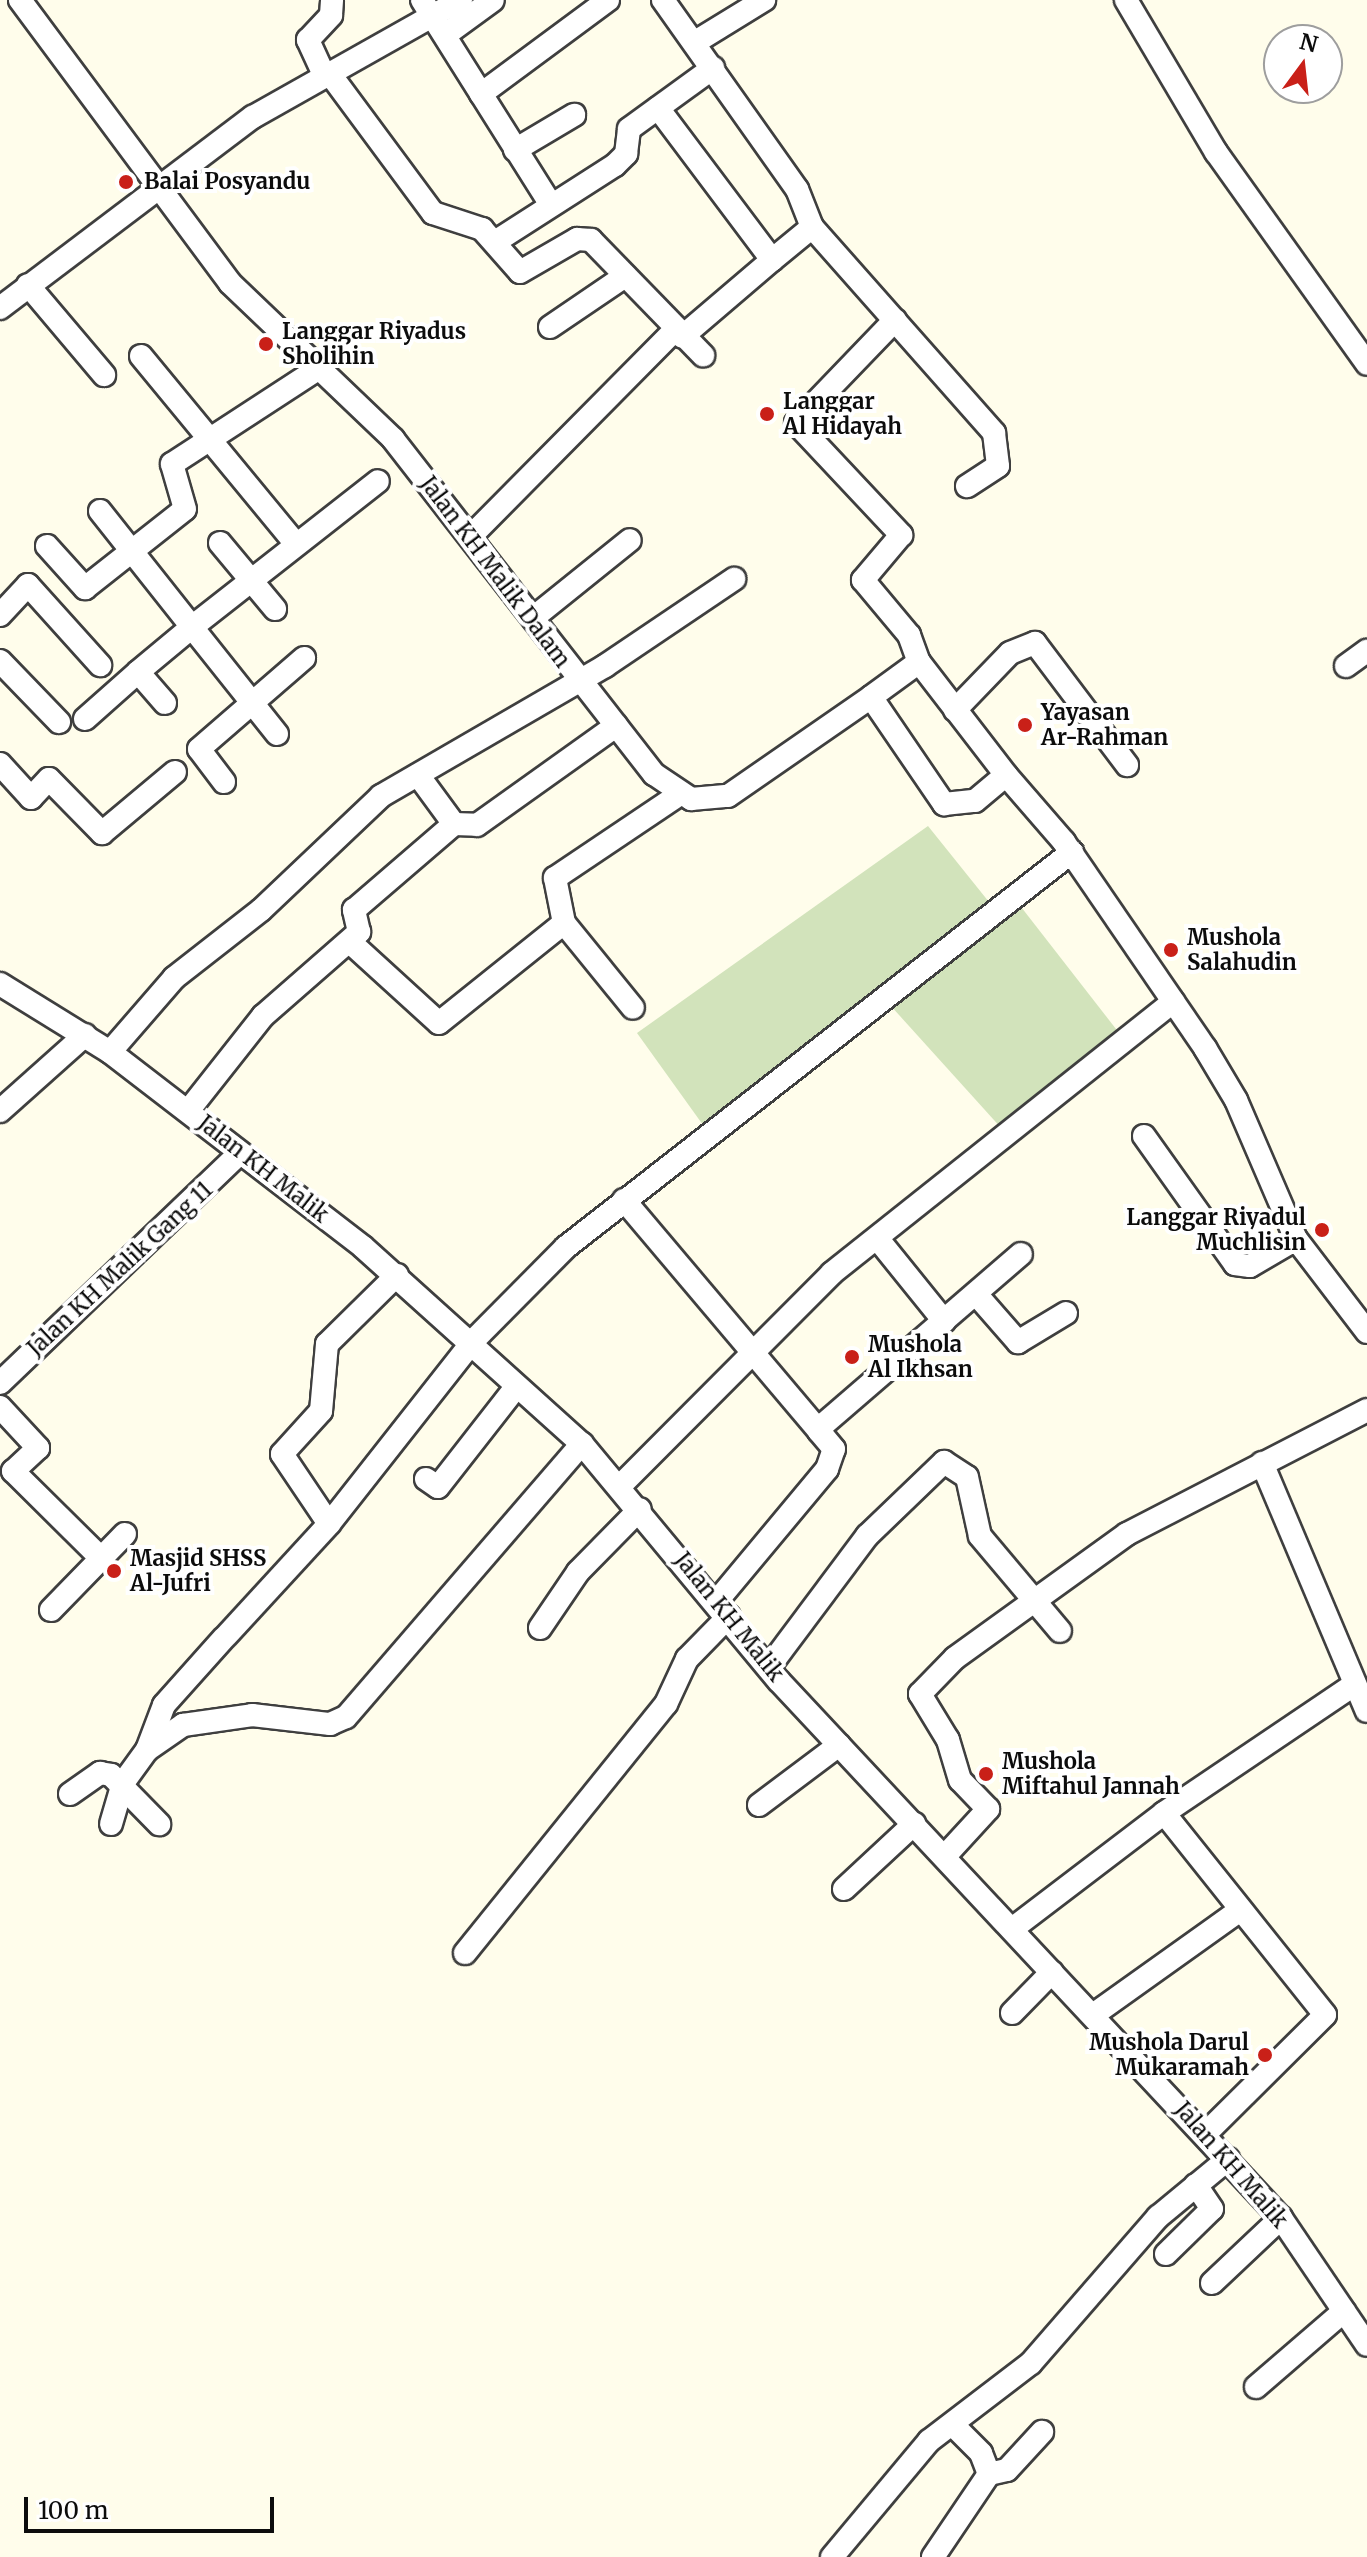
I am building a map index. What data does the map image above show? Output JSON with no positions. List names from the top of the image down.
{
  "streets": {
    "street": ["Jalan KH Malik Dalam", "Jalan KH Malik", "Jalan KH Malik Gang 11"]
  },
  "crossings": [
    ["Jalan KH Malik", "Jalan KH Malik Gang 11"]
  ],
  "places": [
    "Balai Posyandu",
    "Langgar Riyadus Sholihin",
    "Langgar Al Hidayah",
    "Yayasan Ar-Rahman",
    "Mushola Salahudin",
    "Langgar Riyadul Muchlisin",
    "Mushola Al Ikhsan",
    "Masjid SHSS Al-Jufri",
    "Mushola Miftahul Jannah",
    "Mushola Darul Mukaramah"
  ],
  "scale_bar": "100 m",
  "north": "top"
}
